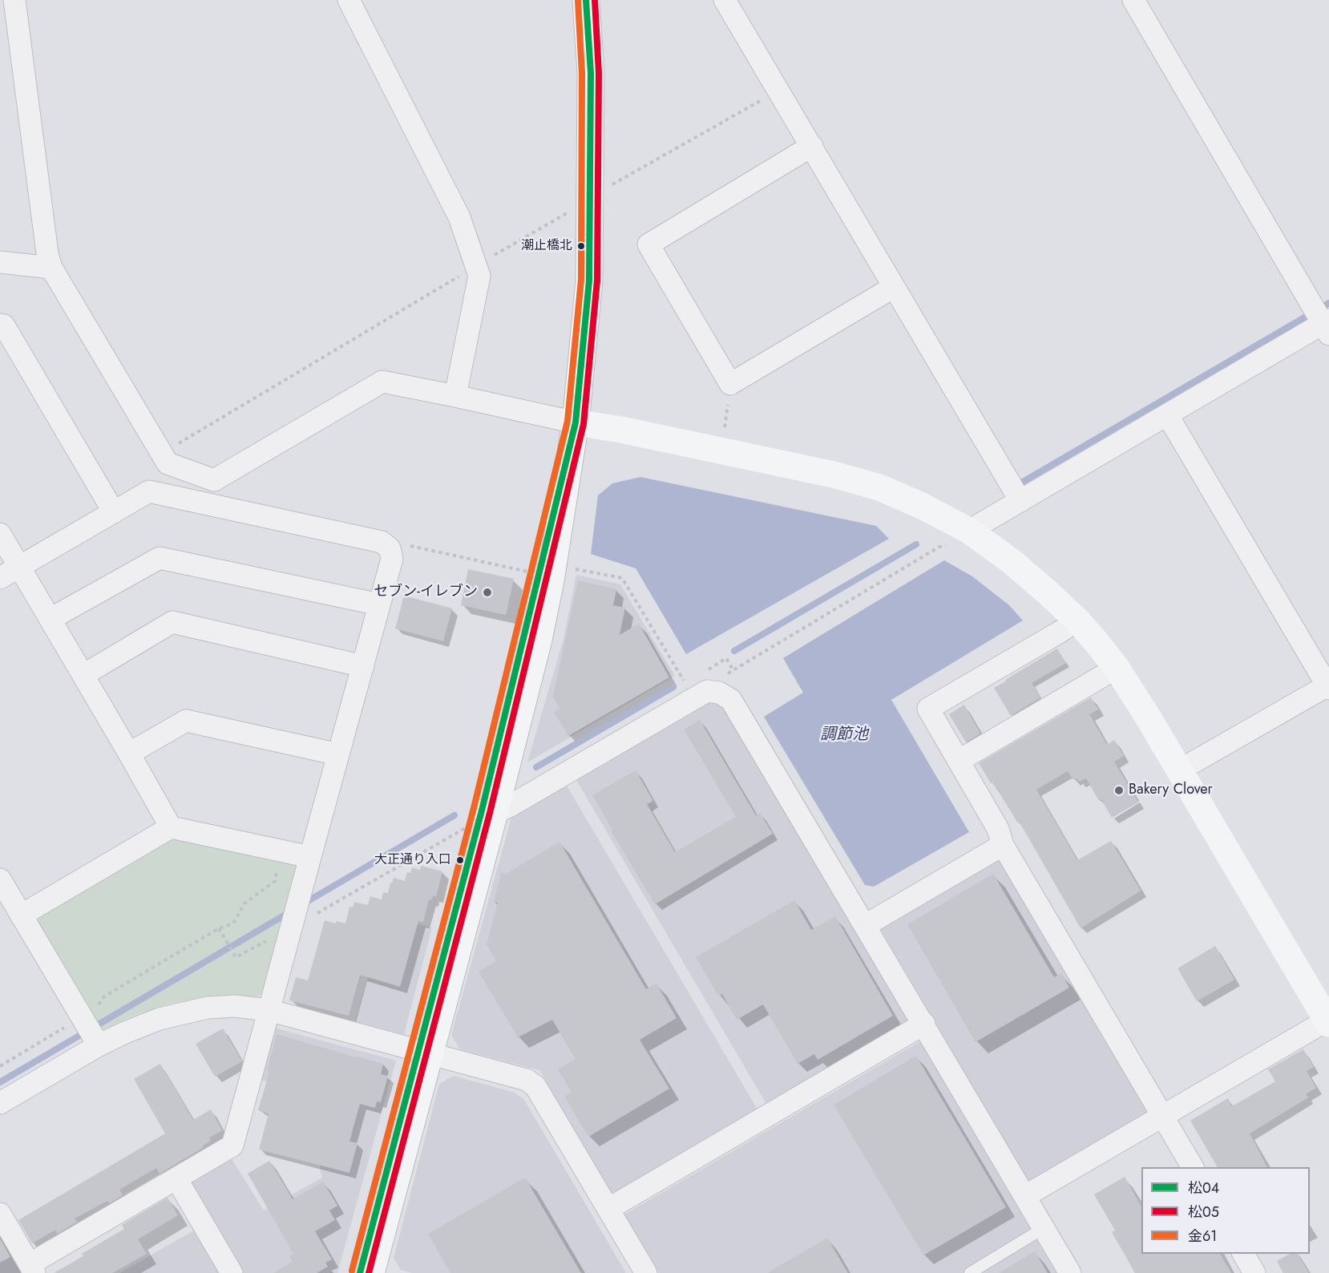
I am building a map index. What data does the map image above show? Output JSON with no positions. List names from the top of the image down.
{
  "water": ["調節池"],
  "places": [
    "潮止橋北",
    "セブン-イレブン",
    "Bakery Clover",
    "大正通り入口"
  ],
  "lines": ["transit line 松04", "transit line 松05", "transit line 金61"],
  "legend": ["松04", "松05", "金61"]
}
